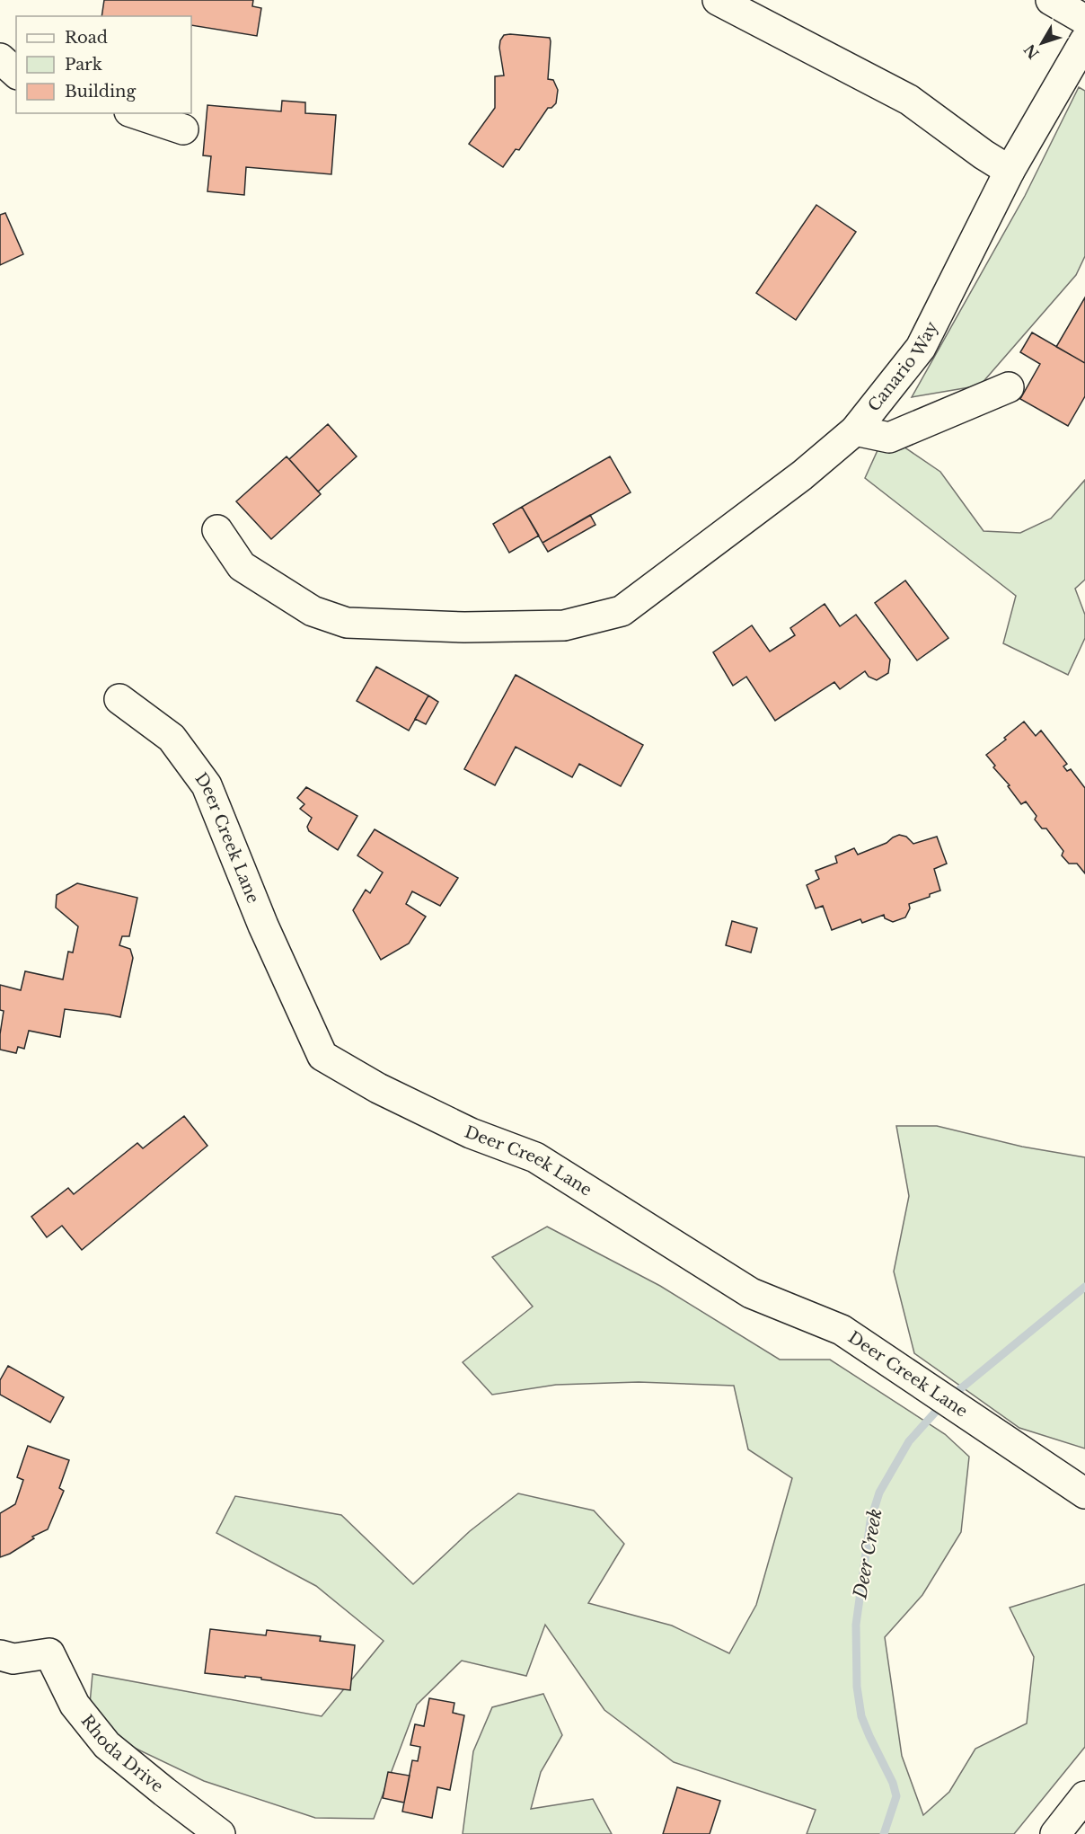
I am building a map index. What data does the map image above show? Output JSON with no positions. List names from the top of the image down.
{
  "streets": {
    "street": ["Canario Way", "Deer Creek Lane", "Rhoda Drive"]
  },
  "water": ["Deer Creek"],
  "legend": ["Road", "Park", "Building"],
  "north": "bottom left"
}
